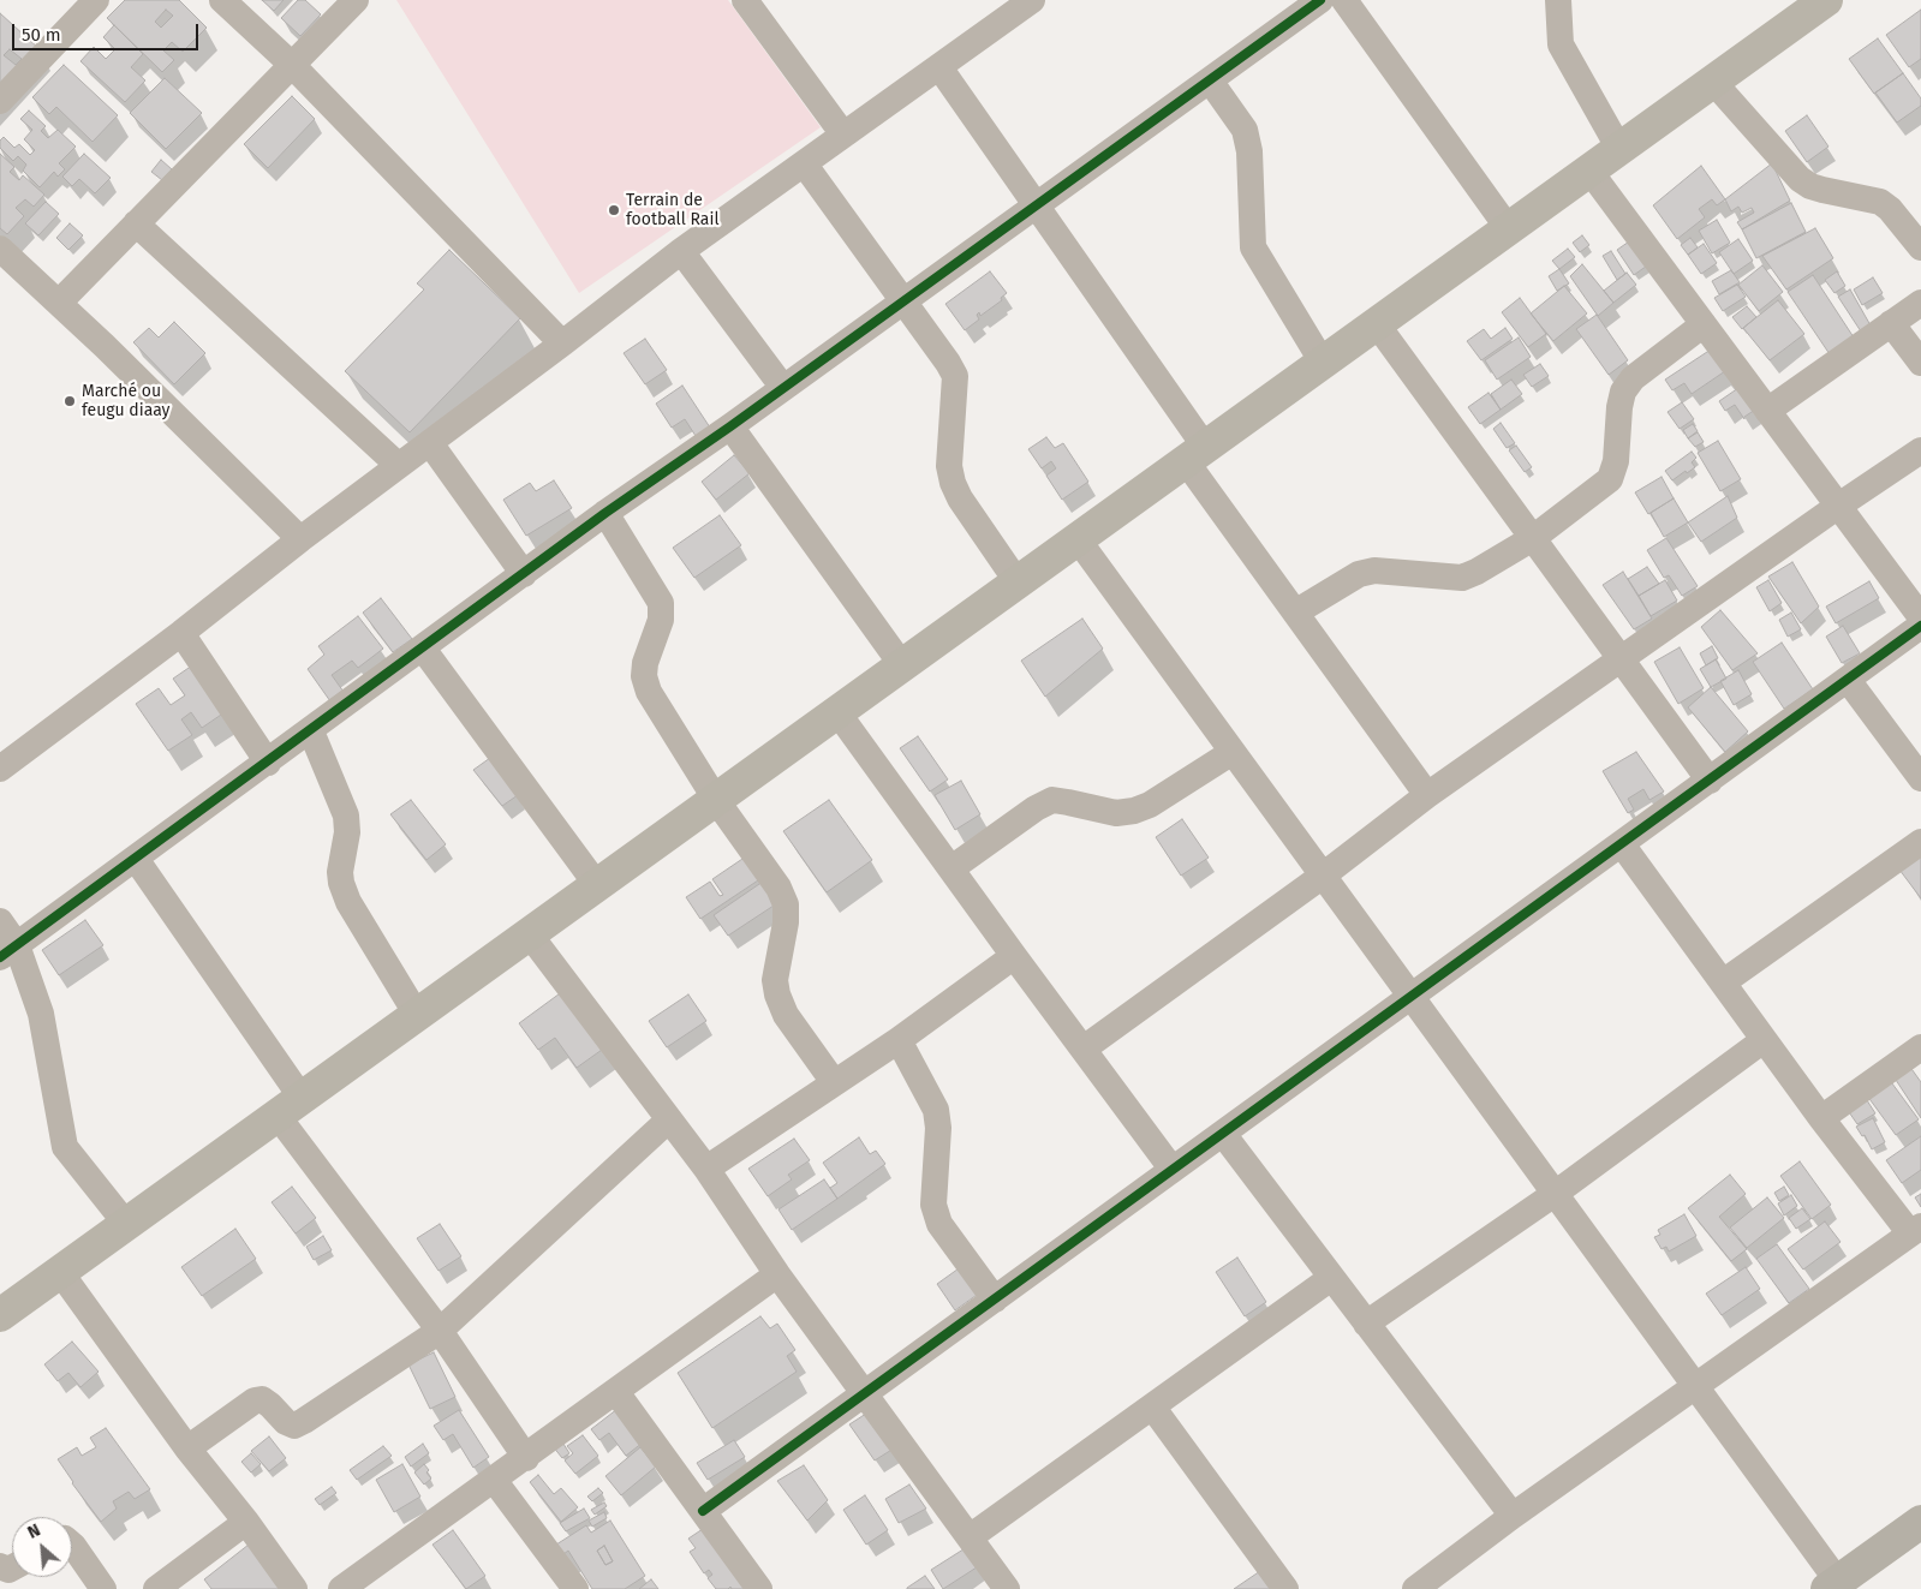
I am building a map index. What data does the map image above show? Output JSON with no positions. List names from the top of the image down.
{
  "places": ["Terrain de football Rail", "Marché ou feugu diaay"],
  "scale_bar": "50 m",
  "north": "top left"
}
